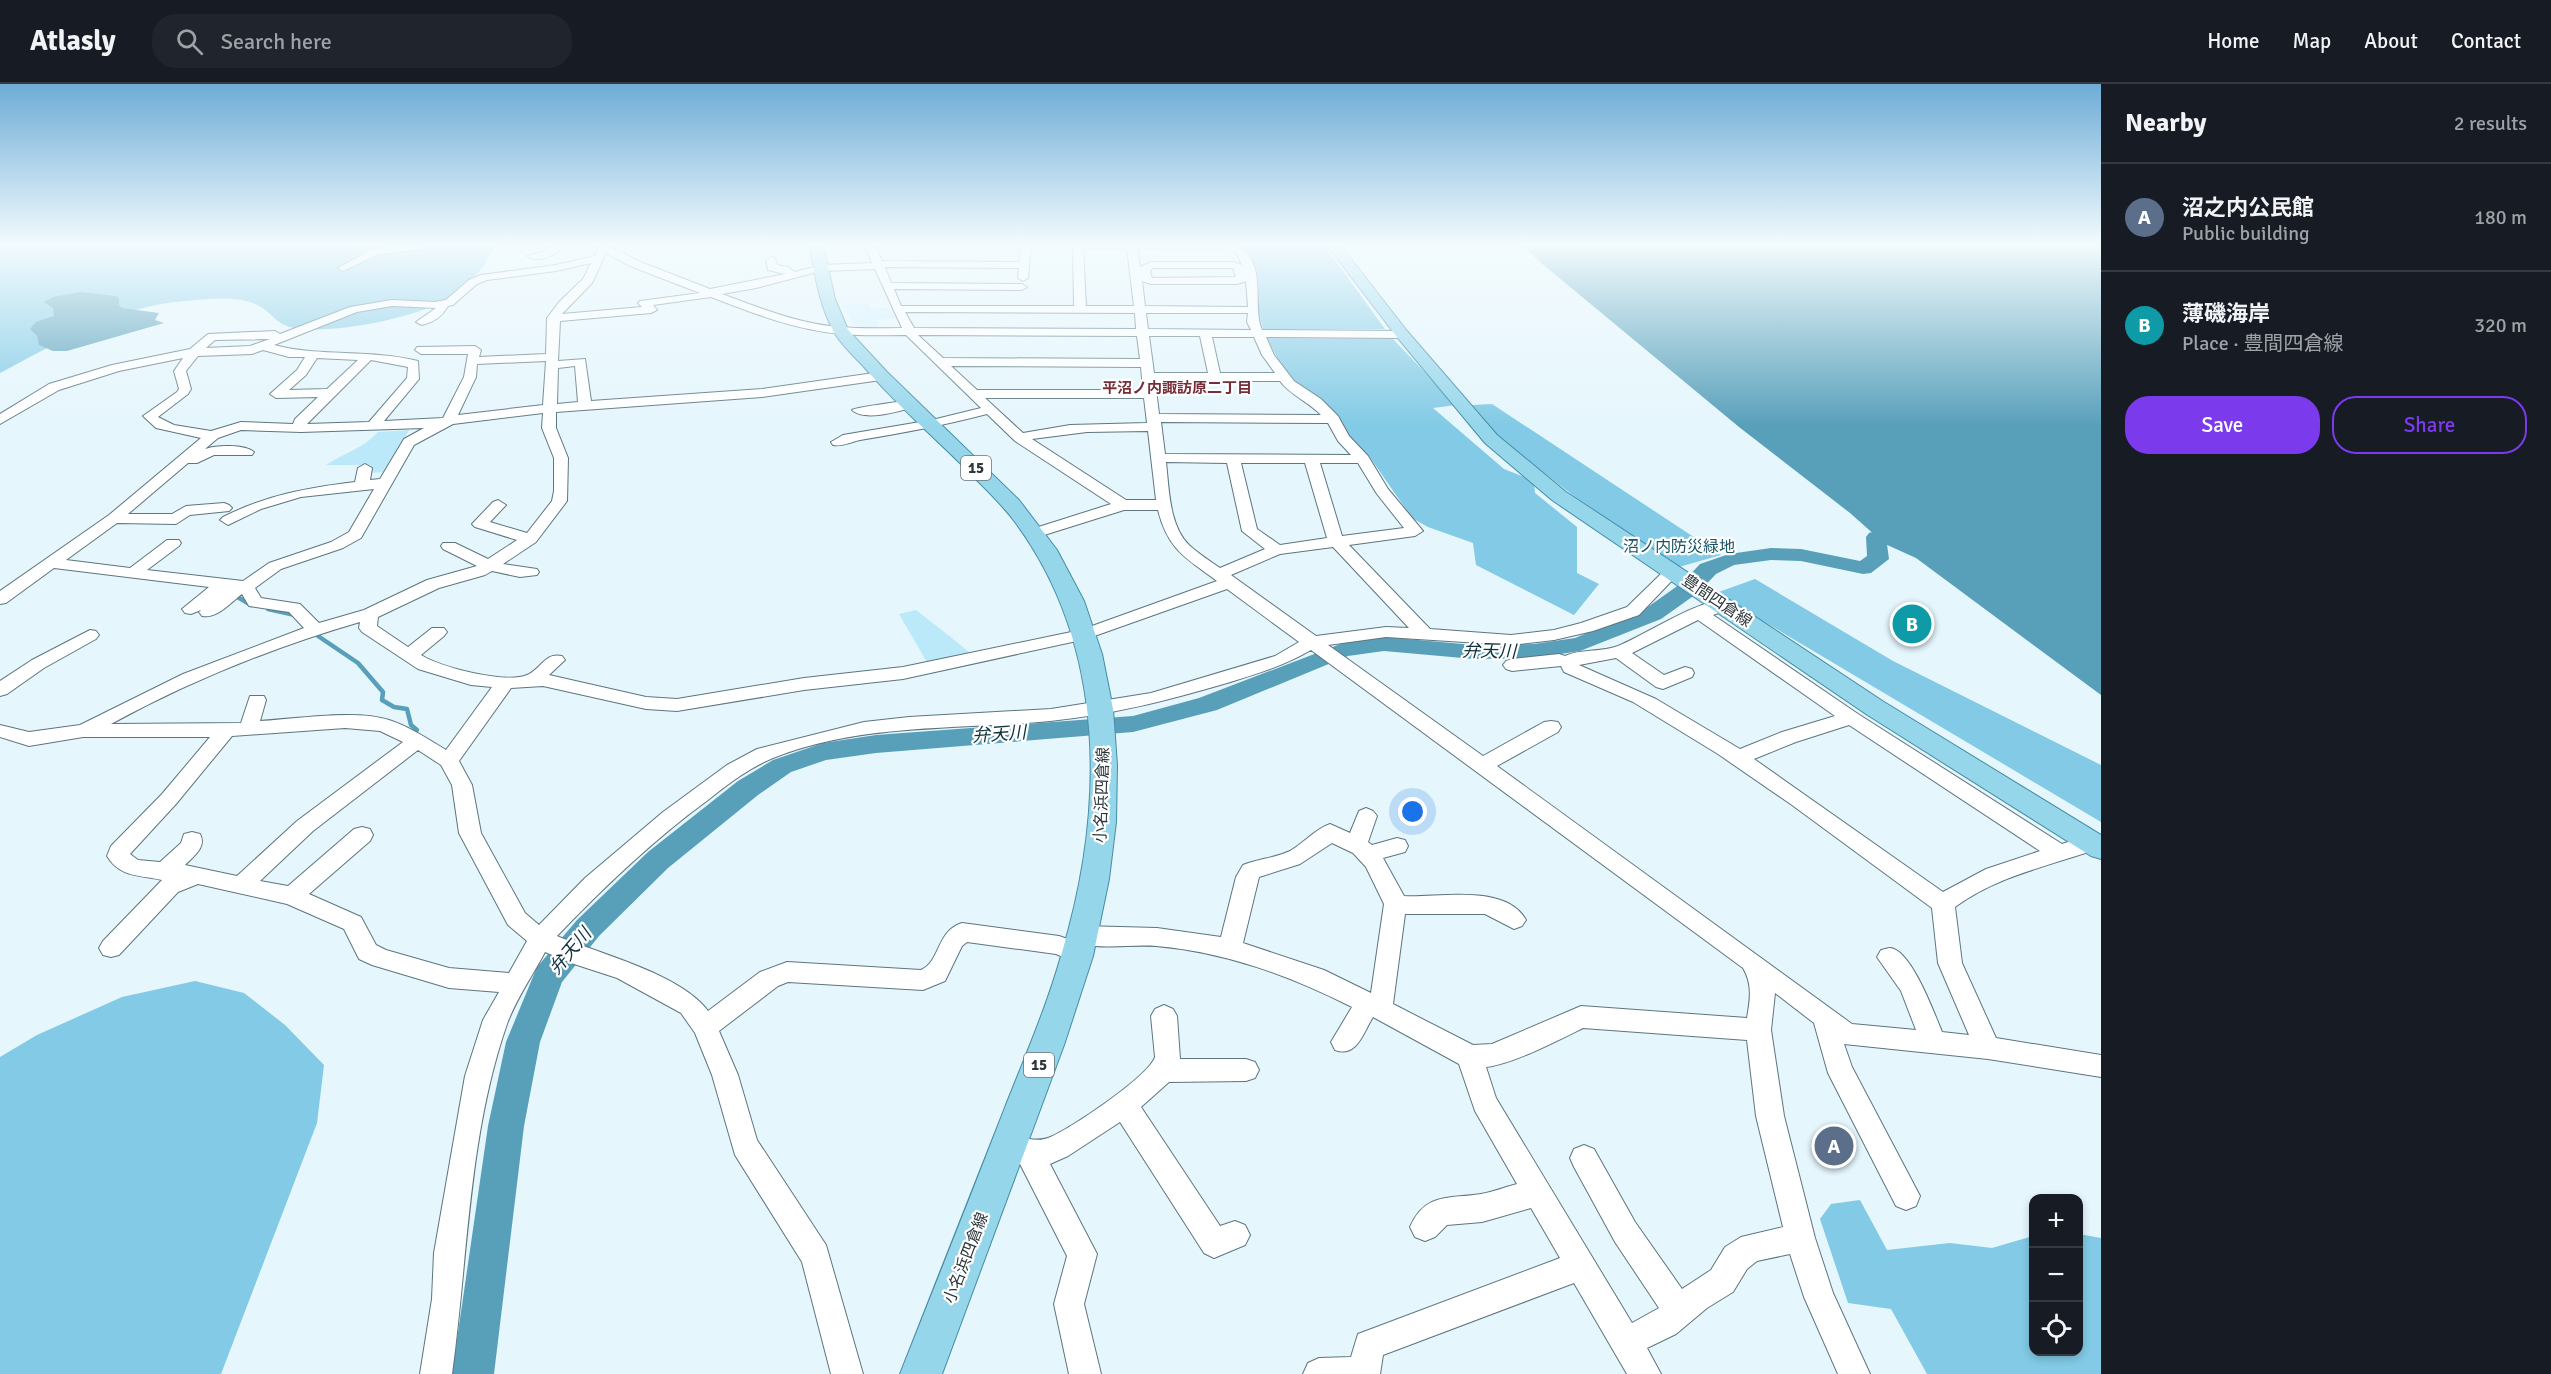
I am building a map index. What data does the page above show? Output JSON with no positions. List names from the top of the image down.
{
  "streets": {
    "main road": ["15", "豊間四倉線", "小名浜四倉線"]
  },
  "districts": ["平沼ノ内諏訪原二丁目"],
  "water": ["弁天川"],
  "parks": ["沼ノ内防災緑地"],
  "page": {
    "header": "Atlasly",
    "search": "Search here",
    "nav": [
      "Home",
      "Map",
      "About",
      "Contact"
    ],
    "heading": ["Nearby", "2 results"],
    "list": [
      {
        "mark": "A",
        "name": "沼之内公民館",
        "note": "Public building",
        "value": "180 m"
      },
      {
        "mark": "B",
        "name": "薄磯海岸",
        "note": "Place · 豊間四倉線",
        "value": "320 m"
      }
    ],
    "buttons": ["Save", "Share"],
    "pins": ["B", "A"],
    "map_buttons": ["+", "−"]
  }
}
